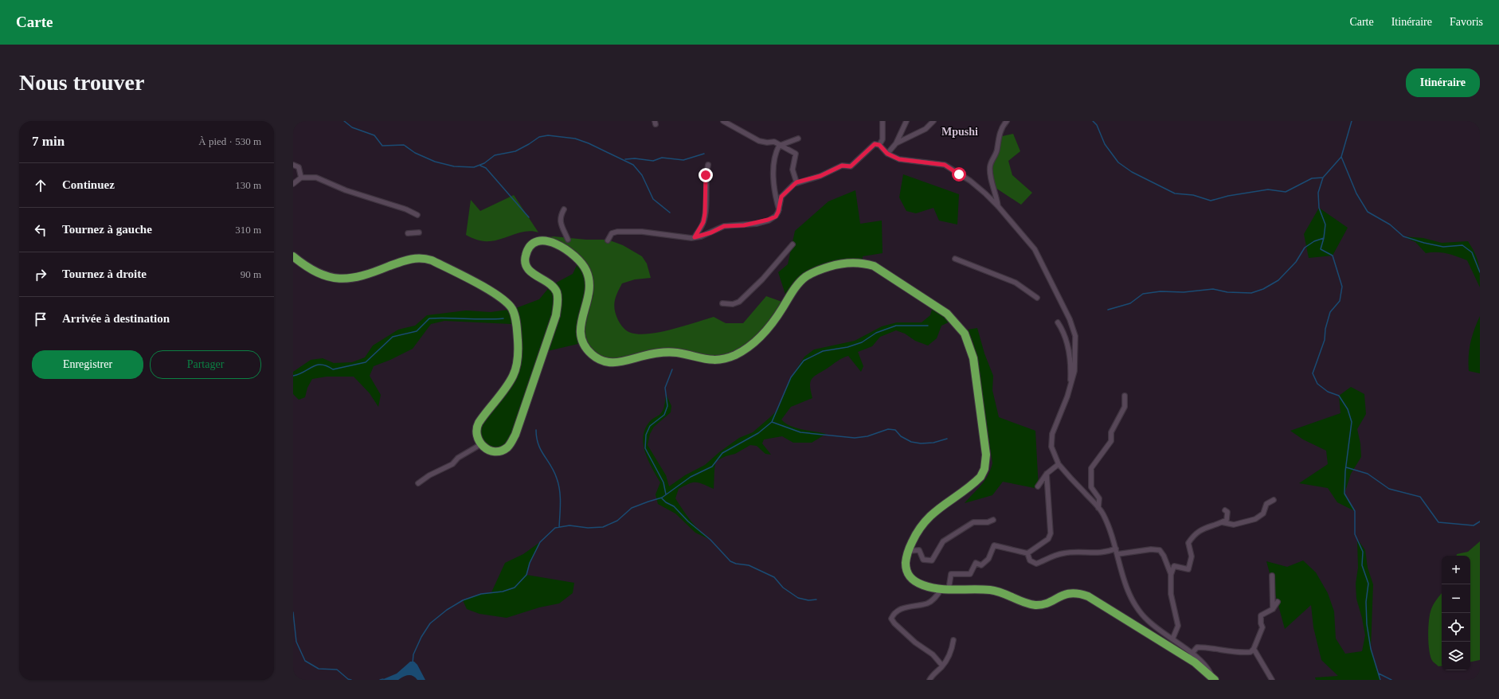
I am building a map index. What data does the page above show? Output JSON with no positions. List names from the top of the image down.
{
  "districts": ["Mpushi"],
  "page": {
    "header": "Carte",
    "nav": ["Carte", "Itinéraire", "Favoris"],
    "buttons": [
      "Itinéraire",
      ["Enregistrer", "Partager"]
    ],
    "title": "Nous trouver",
    "heading": ["7 min", "À pied · 530 m"],
    "list": [
      ["Continuez", "130 m"],
      ["Tournez à gauche", "310 m"],
      ["Tournez à droite", "90 m"],
      "Arrivée à destination"
    ],
    "map_buttons": ["+", "−"]
  }
}
